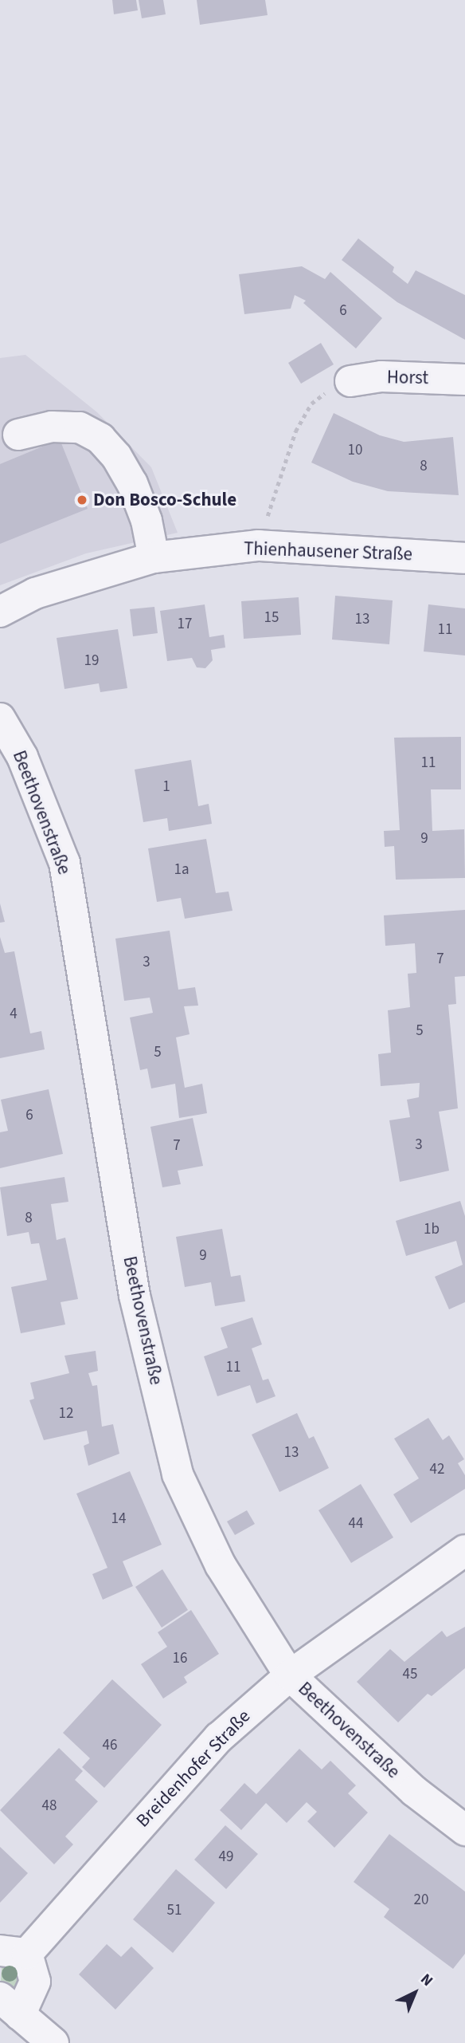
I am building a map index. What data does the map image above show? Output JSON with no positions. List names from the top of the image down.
{
  "streets": {
    "street": [
      "Horst",
      "Thienhausener Straße",
      "Beethovenstraße",
      "Breidenhofer Straße"
    ]
  },
  "crossings": [
    ["Beethovenstraße", "Breidenhofer Straße"]
  ],
  "places": ["Don Bosco-Schule"],
  "house_numbers": [
    "6",
    "10",
    "8",
    "15",
    "13",
    "17",
    "11",
    "19",
    "11",
    "1",
    "9",
    "1a",
    "7",
    "3",
    "4",
    "5",
    "5",
    "6",
    "3",
    "7",
    "8",
    "1b",
    "9",
    "11",
    "12",
    "13",
    "42",
    "14",
    "44",
    "16",
    "45",
    "46",
    "48",
    "49",
    "20",
    "51"
  ],
  "north": "top right"
}
